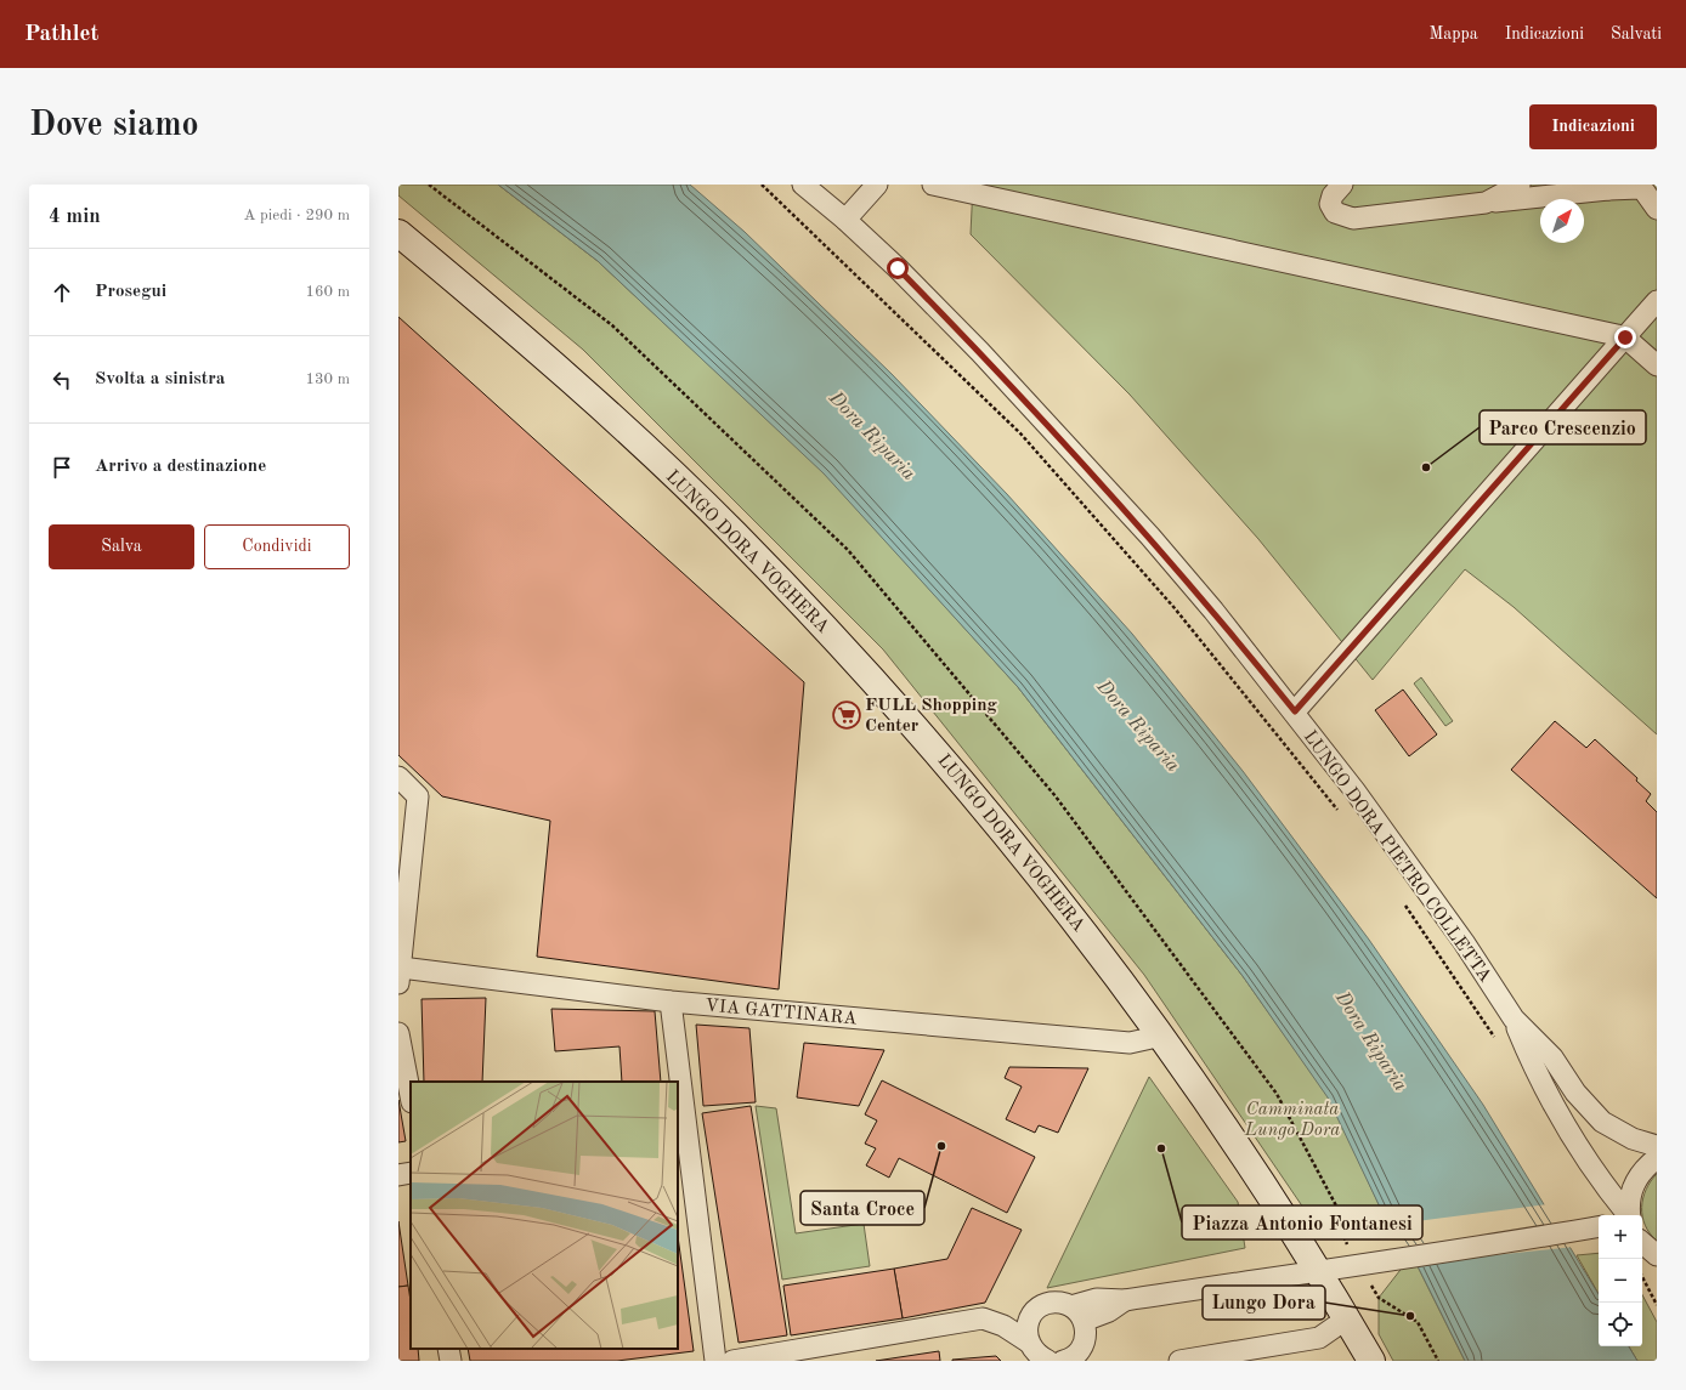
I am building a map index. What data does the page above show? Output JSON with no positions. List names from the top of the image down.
{
  "streets": {
    "street": ["LUNGO DORA VOGHERA", "LUNGO DORA PIETRO COLLETTA", "VIA GATTINARA"]
  },
  "crossings": [
    ["LUNGO DORA VOGHERA", "VIA GATTINARA"]
  ],
  "water": ["Dora Riparia"],
  "parks": ["Camminata Lungo Dora"],
  "places": {
    "other": [
      "Parco Crescenzio",
      "Santa Croce",
      "Piazza Antonio Fontanesi",
      "Lungo Dora"
    ],
    "supermarket": ["FULL Shopping Center"]
  },
  "north": "top right",
  "page": {
    "header": "Pathlet",
    "nav": ["Mappa", "Indicazioni", "Salvati"],
    "buttons": [
      "Indicazioni",
      ["Salva", "Condividi"]
    ],
    "title": "Dove siamo",
    "heading": ["4 min", "A piedi · 290 m"],
    "list": [
      ["Prosegui", "160 m"],
      ["Svolta a sinistra", "130 m"],
      "Arrivo a destinazione"
    ],
    "map_buttons": ["+", "−"]
  }
}
